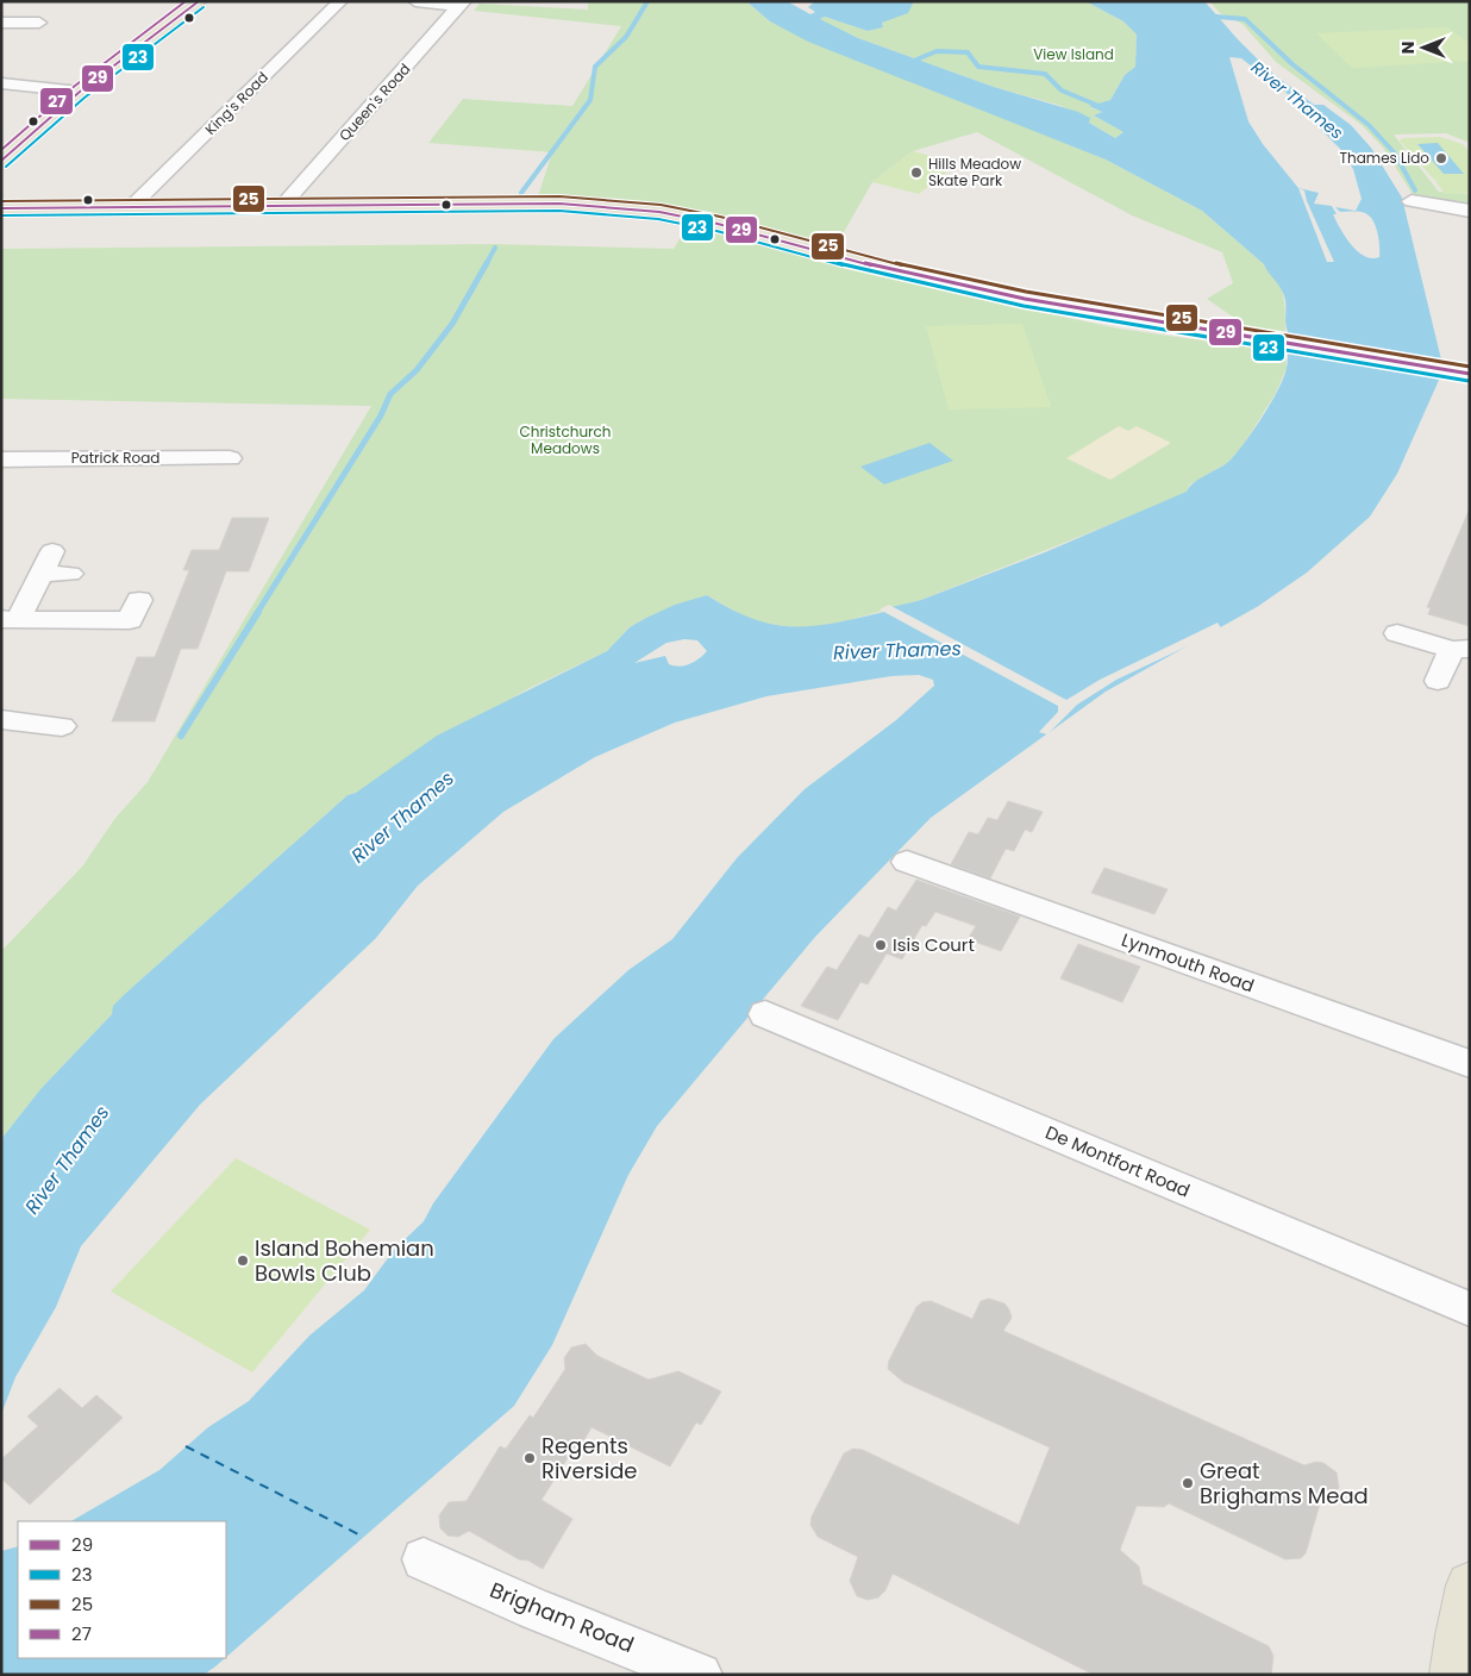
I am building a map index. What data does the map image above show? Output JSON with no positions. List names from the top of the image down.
{
  "streets": {
    "street": [
      "Queen's Road",
      "King's Road",
      "Patrick Road",
      "Lynmouth Road",
      "De Montfort Road",
      "Brigham Road"
    ]
  },
  "water": ["River Thames"],
  "parks": ["View Island", "Christchurch Meadows"],
  "places": [
    "Thames Lido",
    "Hills Meadow Skate Park",
    "Isis Court",
    "Island Bohemian Bowls Club",
    "Regents Riverside",
    "Great Brighams Mead"
  ],
  "lines": [
    "transit line 29",
    "transit line 27",
    "transit line 23",
    "transit line 25"
  ],
  "legend": [
    "29",
    "23",
    "25",
    "27"
  ],
  "north": "left"
}
